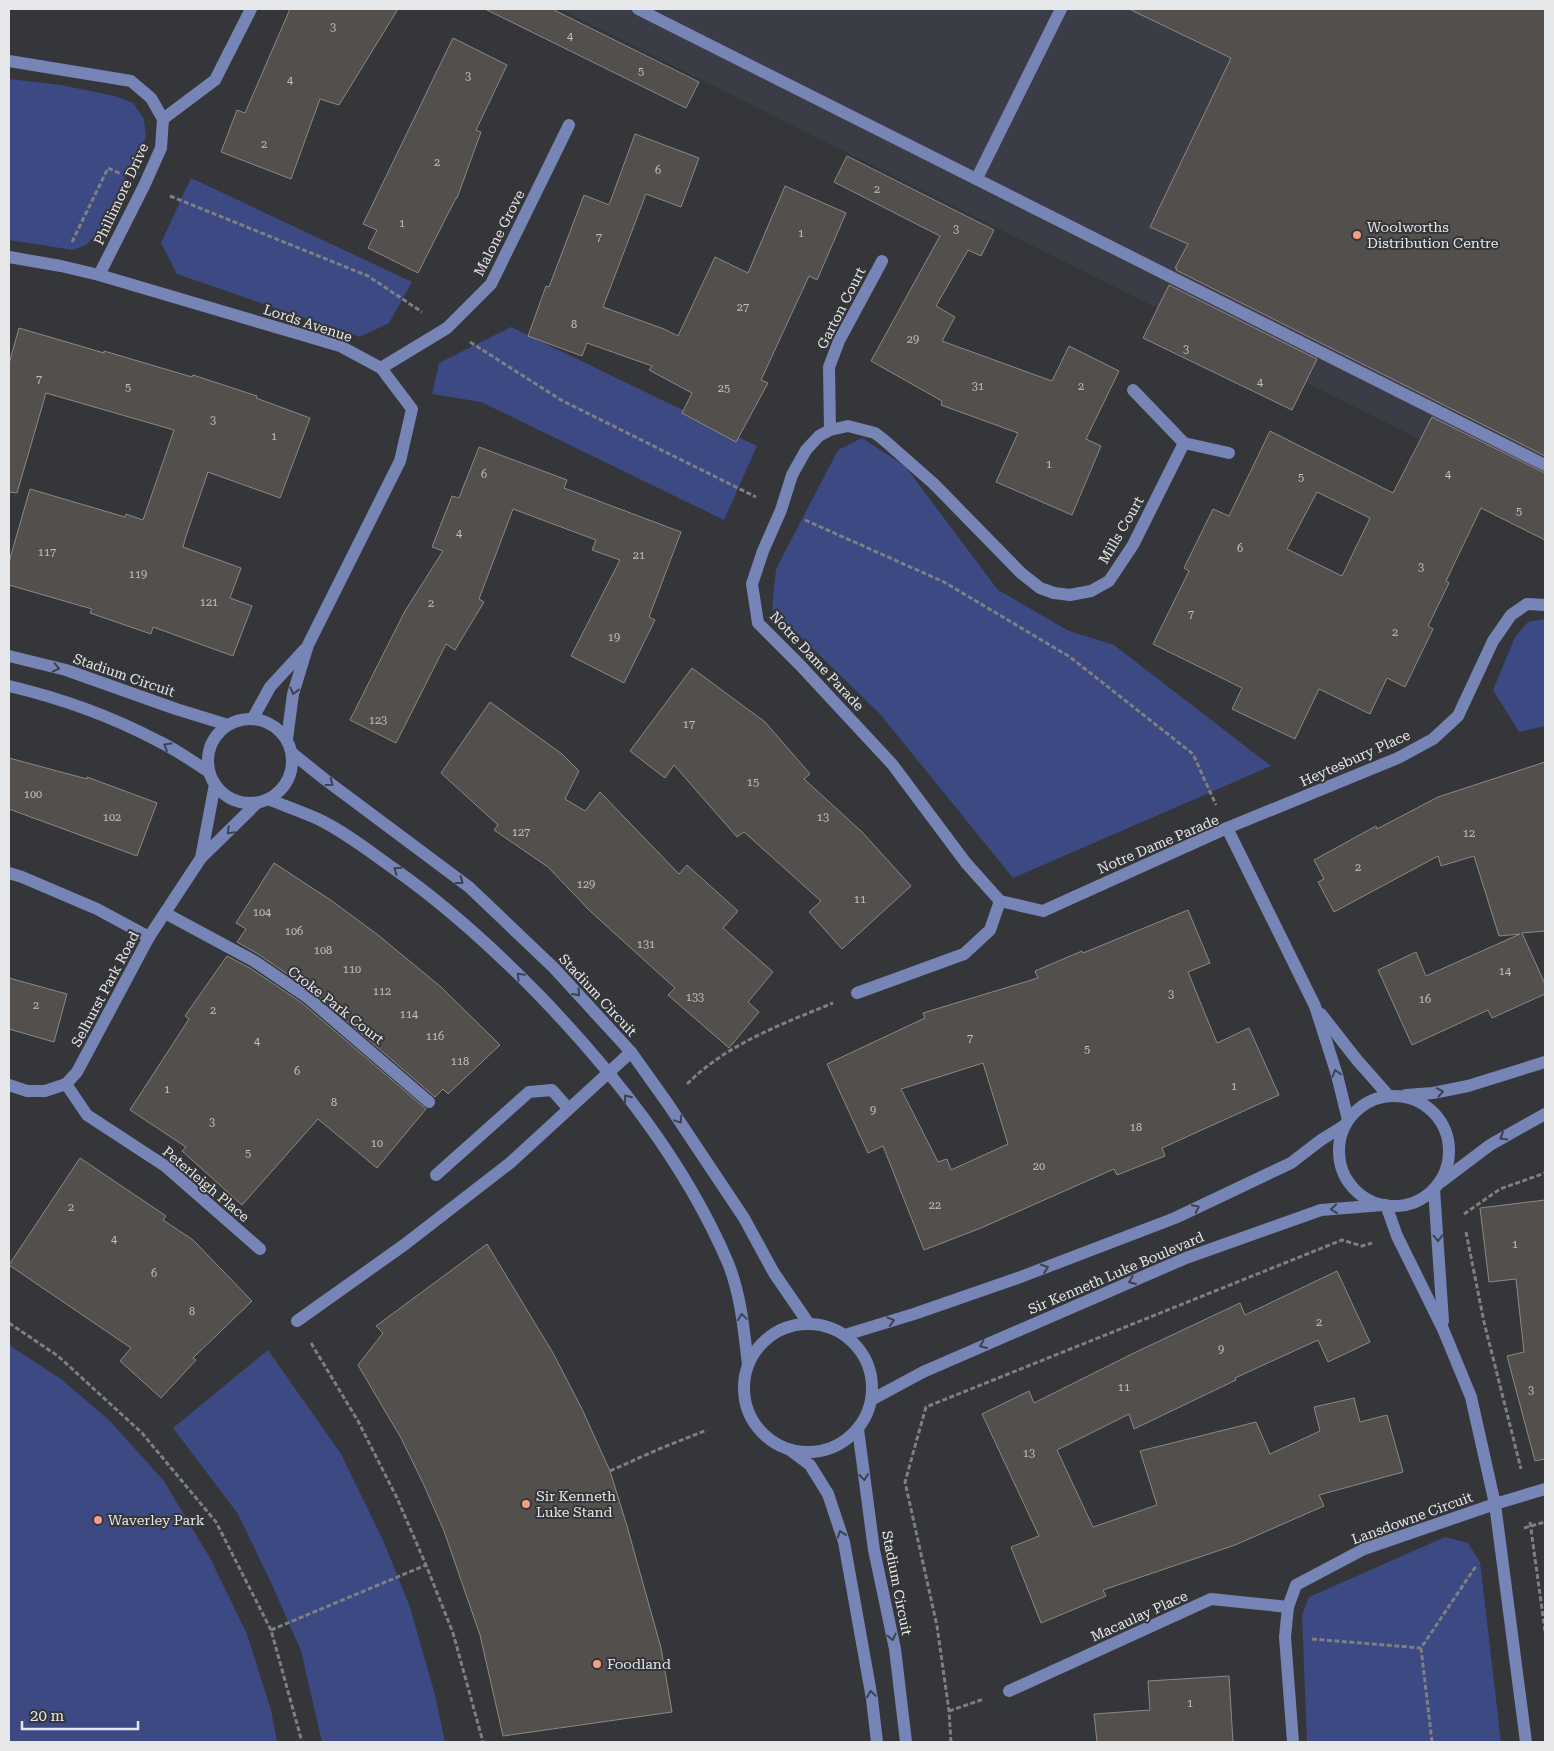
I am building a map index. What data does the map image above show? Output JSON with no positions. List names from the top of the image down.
{
  "streets": {
    "street": [
      "Phillimore Drive",
      "Malone Grove",
      "Garton Court",
      "Lords Avenue",
      "Mills Court",
      "Notre Dame Parade",
      "Stadium Circuit",
      "Heytesbury Place",
      "Selhurst Park Road",
      "Croke Park Court",
      "Peterleigh Place",
      "Sir Kenneth Luke Boulevard",
      "Lansdowne Circuit",
      "Macaulay Place"
    ]
  },
  "crossings": [
    ["Phillimore Drive", "Lords Avenue"],
    ["Malone Grove", "Lords Avenue"],
    ["Garton Court", "Mills Court"],
    ["Garton Court", "Notre Dame Parade"],
    ["Mills Court", "Notre Dame Parade"],
    ["Notre Dame Parade", "Heytesbury Place"],
    ["Notre Dame Parade", "Sir Kenneth Luke Boulevard"],
    ["Notre Dame Parade", "Lansdowne Circuit"],
    ["Stadium Circuit", "Selhurst Park Road"],
    ["Stadium Circuit", "Sir Kenneth Luke Boulevard"],
    ["Selhurst Park Road", "Croke Park Court"],
    ["Selhurst Park Road", "Peterleigh Place"],
    ["Sir Kenneth Luke Boulevard", "Lansdowne Circuit"],
    ["Lansdowne Circuit", "Macaulay Place"]
  ],
  "places": [
    "Woolworths Distribution Centre",
    "Sir Kenneth Luke Stand",
    "Waverley Park",
    "Foodland"
  ],
  "house_numbers": [
    "3",
    "4",
    "5",
    "3",
    "4",
    "2",
    "2",
    "6",
    "2",
    "1",
    "3",
    "1",
    "7",
    "27",
    "8",
    "29",
    "3",
    "7",
    "4",
    "31",
    "2",
    "5",
    "25",
    "3",
    "1",
    "1",
    "6",
    "4",
    "5",
    "5",
    "4",
    "6",
    "117",
    "21",
    "3",
    "119",
    "121",
    "2",
    "7",
    "2",
    "19",
    "123",
    "17",
    "15",
    "100",
    "102",
    "13",
    "127",
    "12",
    "2",
    "129",
    "11",
    "104",
    "106",
    "131",
    "108",
    "110",
    "14",
    "112",
    "3",
    "133",
    "16",
    "2",
    "2",
    "114",
    "116",
    "7",
    "4",
    "5",
    "118",
    "6",
    "1",
    "1",
    "8",
    "9",
    "3",
    "18",
    "10",
    "5",
    "20",
    "22",
    "2",
    "4",
    "1",
    "6",
    "8",
    "2",
    "9",
    "11",
    "3",
    "13",
    "1"
  ],
  "scale_bar": "20 m"
}
